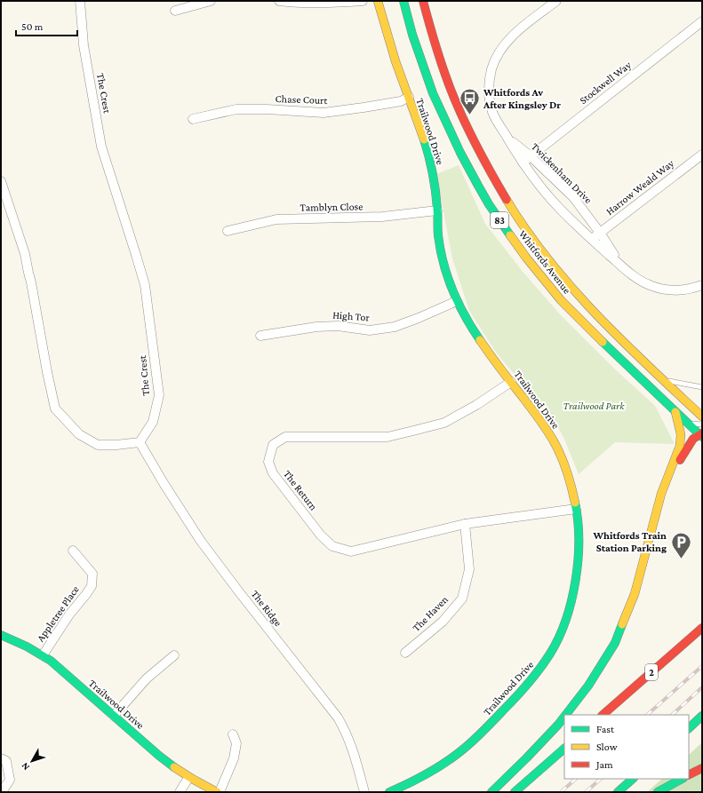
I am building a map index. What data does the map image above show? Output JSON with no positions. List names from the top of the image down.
{
  "streets": {
    "main road": [
      "Trailwood Drive",
      "83",
      "Whitfords Avenue",
      "2"
    ],
    "street": [
      "Stockwell Way",
      "The Crest",
      "Chase Court",
      "Twickenham Drive",
      "Harrow Weald Way",
      "Tamblyn Close",
      "High Tor",
      "The Return",
      "The Ridge",
      "Appletree Place",
      "The Haven"
    ]
  },
  "crossings": [
    ["Stockwell Way", "Twickenham Drive"],
    ["The Crest", "The Ridge"],
    ["Chase Court", "Trailwood Drive"],
    ["Trailwood Drive", "Tamblyn Close"],
    ["Trailwood Drive", "High Tor"],
    ["Trailwood Drive", "The Return"],
    ["Trailwood Drive", "Appletree Place"],
    ["Twickenham Drive", "Harrow Weald Way"],
    ["The Return", "The Haven"]
  ],
  "parks": ["Trailwood Park"],
  "places": {
    "bus stop": ["Whitfords Av After Kingsley Dr"],
    "parking": ["Whitfords Train Station Parking"]
  },
  "legend": ["Fast", "Slow", "Jam"],
  "scale_bar": "50 m",
  "north": "bottom left"
}
